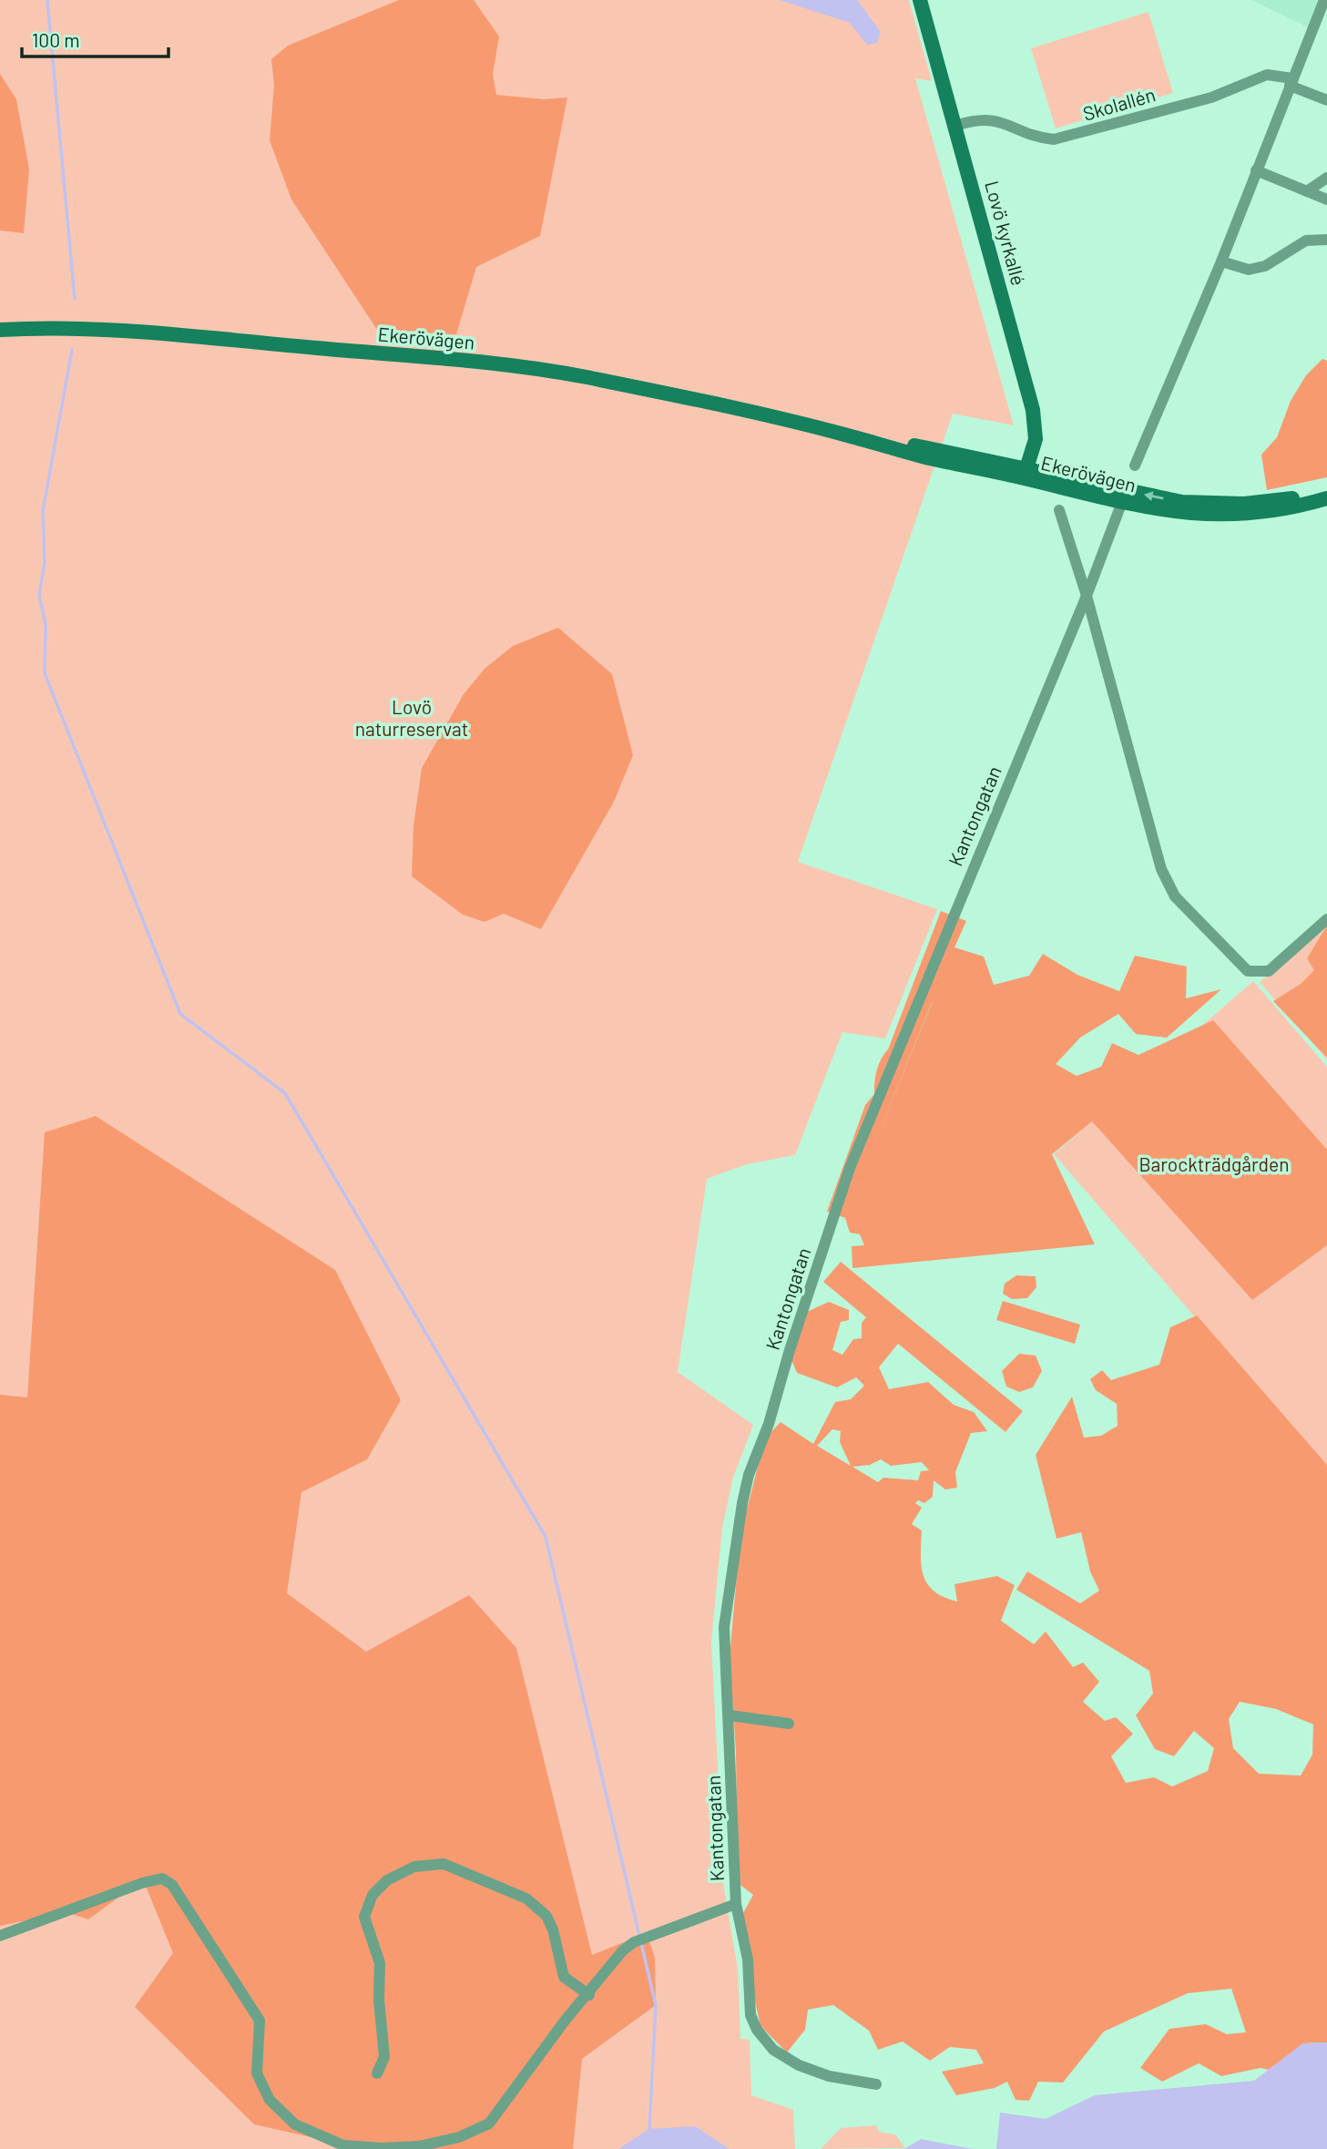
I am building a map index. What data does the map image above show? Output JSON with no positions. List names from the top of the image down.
{
  "streets": {
    "main road": ["Lovö kyrkallé", "Ekerövägen"],
    "street": ["Skolallén", "Kantongatan"]
  },
  "crossings": [
    ["Skolallén", "Lovö kyrkallé"],
    ["Lovö kyrkallé", "Ekerövägen"],
    ["Ekerövägen", "Kantongatan"]
  ],
  "parks": ["Lovö naturreservat", "Barockträdgården"],
  "scale_bar": "100 m"
}
